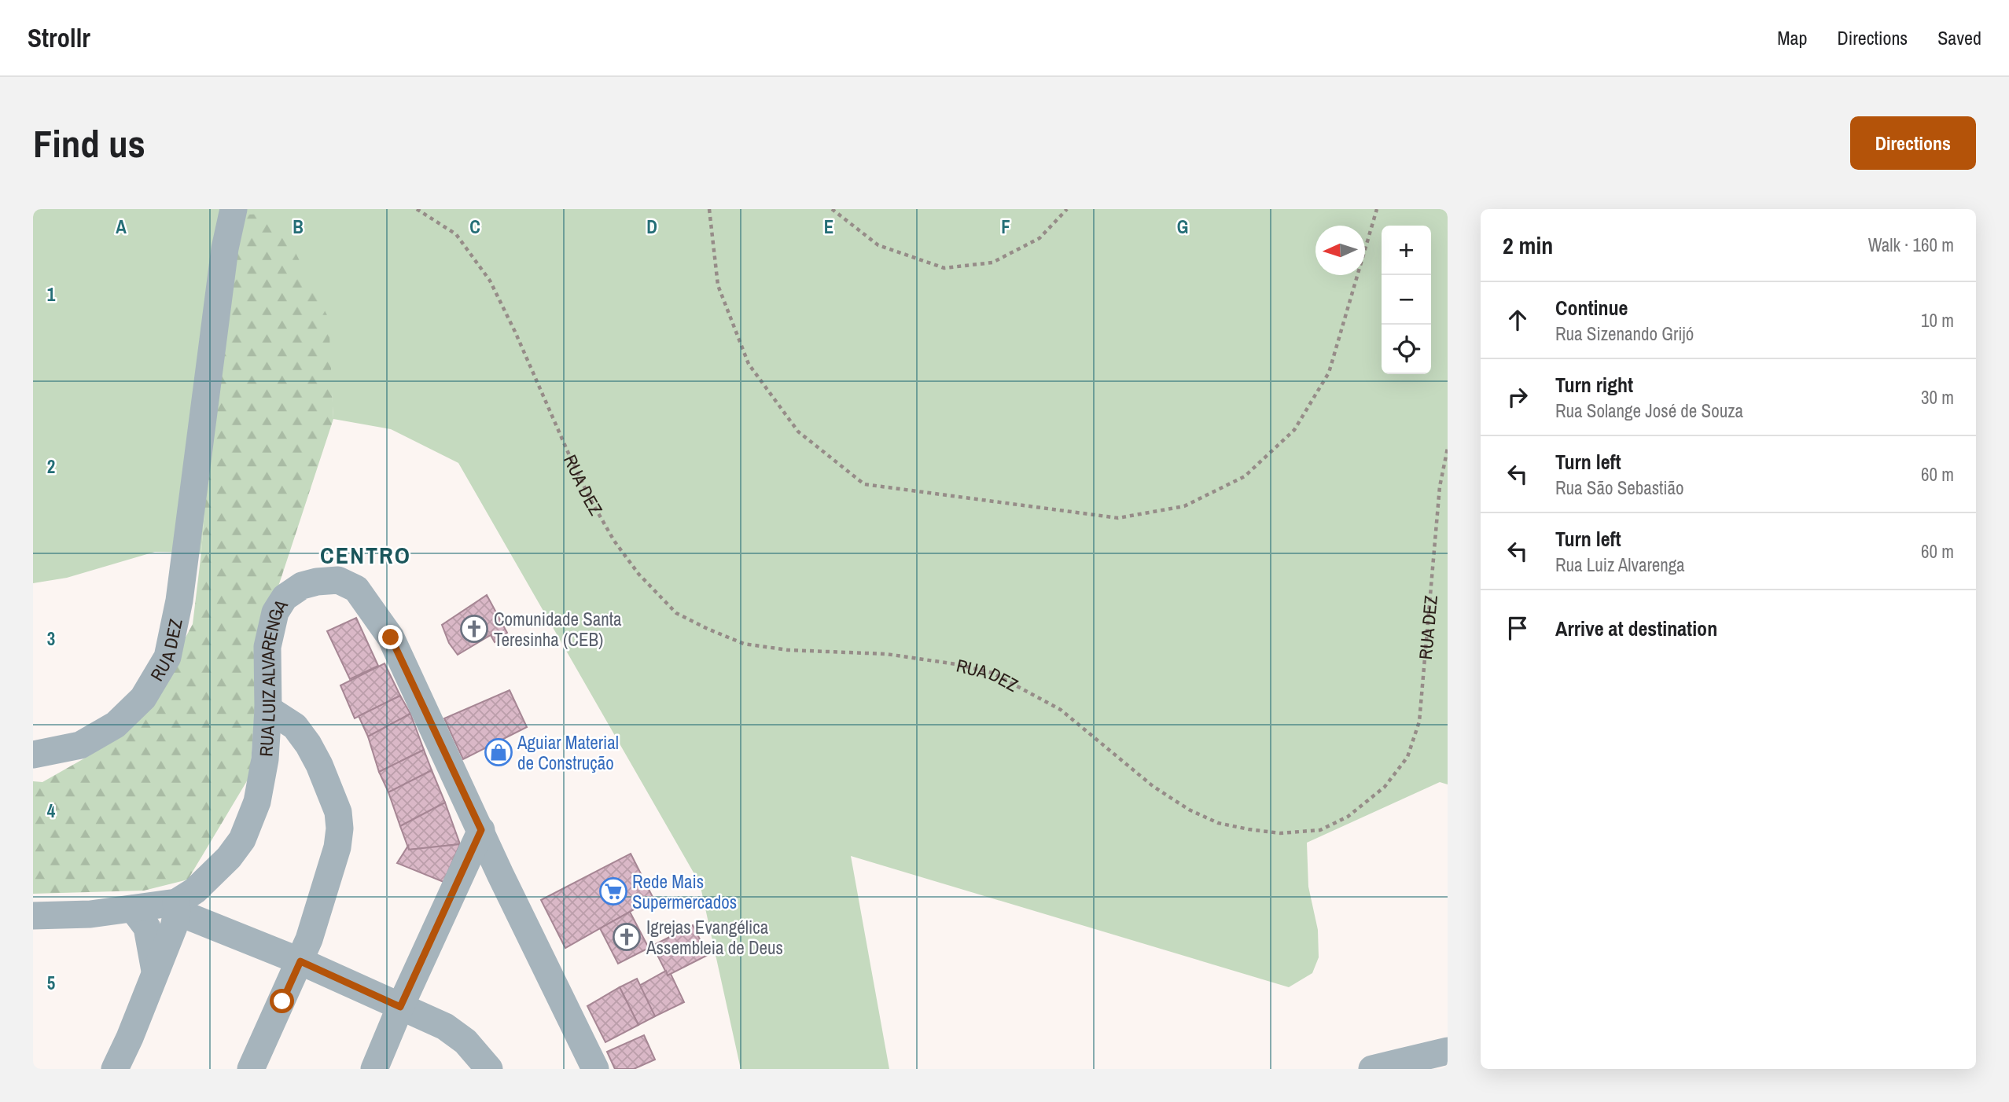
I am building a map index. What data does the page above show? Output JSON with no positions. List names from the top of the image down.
{
  "streets": {
    "street": ["RUA DEZ", "RUA LUIZ ALVARENGA"]
  },
  "districts": ["CENTRO"],
  "places": {
    "church": ["Comunidade Santa Teresinha (CEB)", "Igrejas Evangélica Assembleia de Deus"],
    "shop": ["Aguiar Material de Construção"],
    "supermarket": ["Rede Mais Supermercados"]
  },
  "north": "left",
  "page": {
    "header": "Strollr",
    "nav": ["Map", "Directions", "Saved"],
    "buttons": "Directions",
    "title": "Find us",
    "heading": ["2 min", "Walk · 160 m"],
    "map_buttons": ["+", "−"],
    "list": [
      ["Continue", "Rua Sizenando Grijó", "10 m"],
      ["Turn right", "Rua Solange José de Souza", "30 m"],
      ["Turn left", "Rua São Sebastião", "60 m"],
      ["Turn left", "Rua Luiz Alvarenga", "60 m"],
      "Arrive at destination"
    ]
  },
  "grid": {
    "columns": [
      "A",
      "B",
      "C",
      "D",
      "E",
      "F",
      "G"
    ],
    "rows": [
      "1",
      "2",
      "3",
      "4",
      "5"
    ]
  }
}
